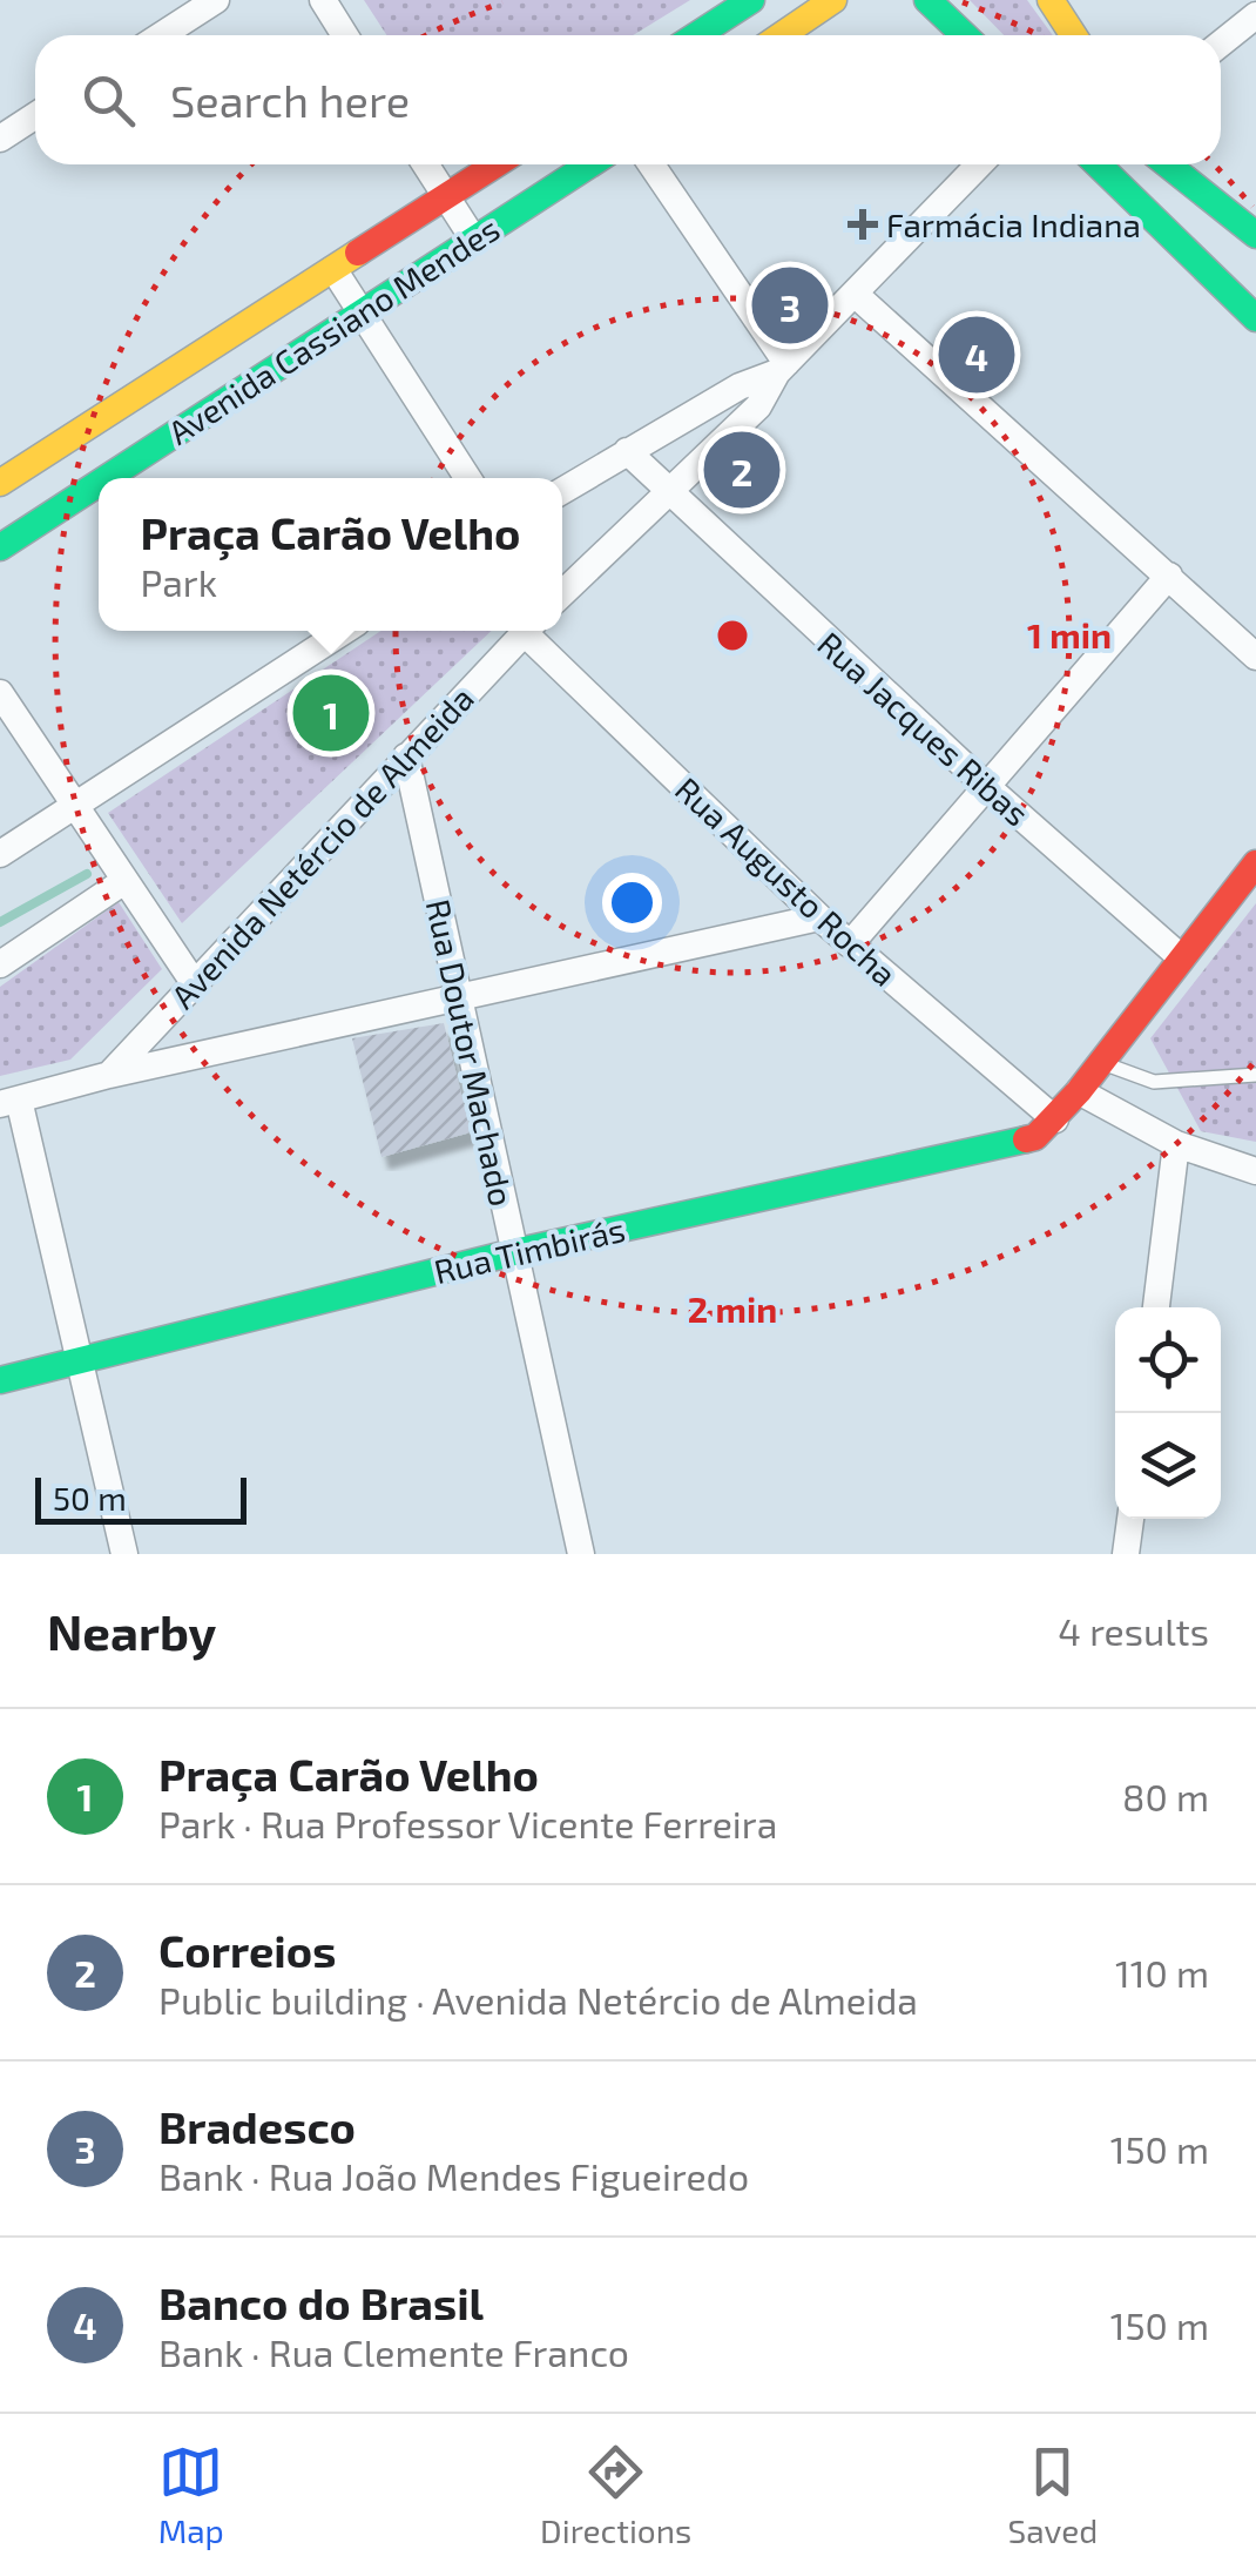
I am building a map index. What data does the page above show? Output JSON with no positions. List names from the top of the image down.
{
  "streets": {
    "main road": ["Avenida Cassiano Mendes", "Rua Timbirás"],
    "street": [
      "Rua Jacques Ribas",
      "Avenida Netércio de Almeida",
      "Rua Augusto Rocha",
      "Rua Doutor Machado"
    ]
  },
  "crossings": [
    ["Avenida Netércio de Almeida", "Rua Doutor Machado"],
    ["Rua Augusto Rocha", "Rua Timbirás"],
    ["Rua Doutor Machado", "Rua Timbirás"]
  ],
  "places": {
    "health": ["Farmácia Indiana"]
  },
  "scale_bar": "50 m",
  "page": {
    "search": "Search here",
    "pins": [
      "3",
      "4",
      "2",
      "1"
    ],
    "popup": ["Praça Carão Velho", "Park"],
    "scale": "50 m",
    "heading": ["Nearby", "4 results"],
    "list": [
      {
        "mark": "1",
        "name": "Praça Carão Velho",
        "note": "Park · Rua Professor Vicente Ferreira",
        "value": "80 m"
      },
      {
        "mark": "2",
        "name": "Correios",
        "note": "Public building · Avenida Netércio de Almeida",
        "value": "110 m"
      },
      {
        "mark": "3",
        "name": "Bradesco",
        "note": "Bank · Rua João Mendes Figueiredo",
        "value": "150 m"
      },
      {
        "mark": "4",
        "name": "Banco do Brasil",
        "note": "Bank · Rua Clemente Franco",
        "value": "150 m"
      }
    ],
    "nav": ["Map", "Directions", "Saved"]
  },
  "rings": ["1 min", "2 min"]
}
